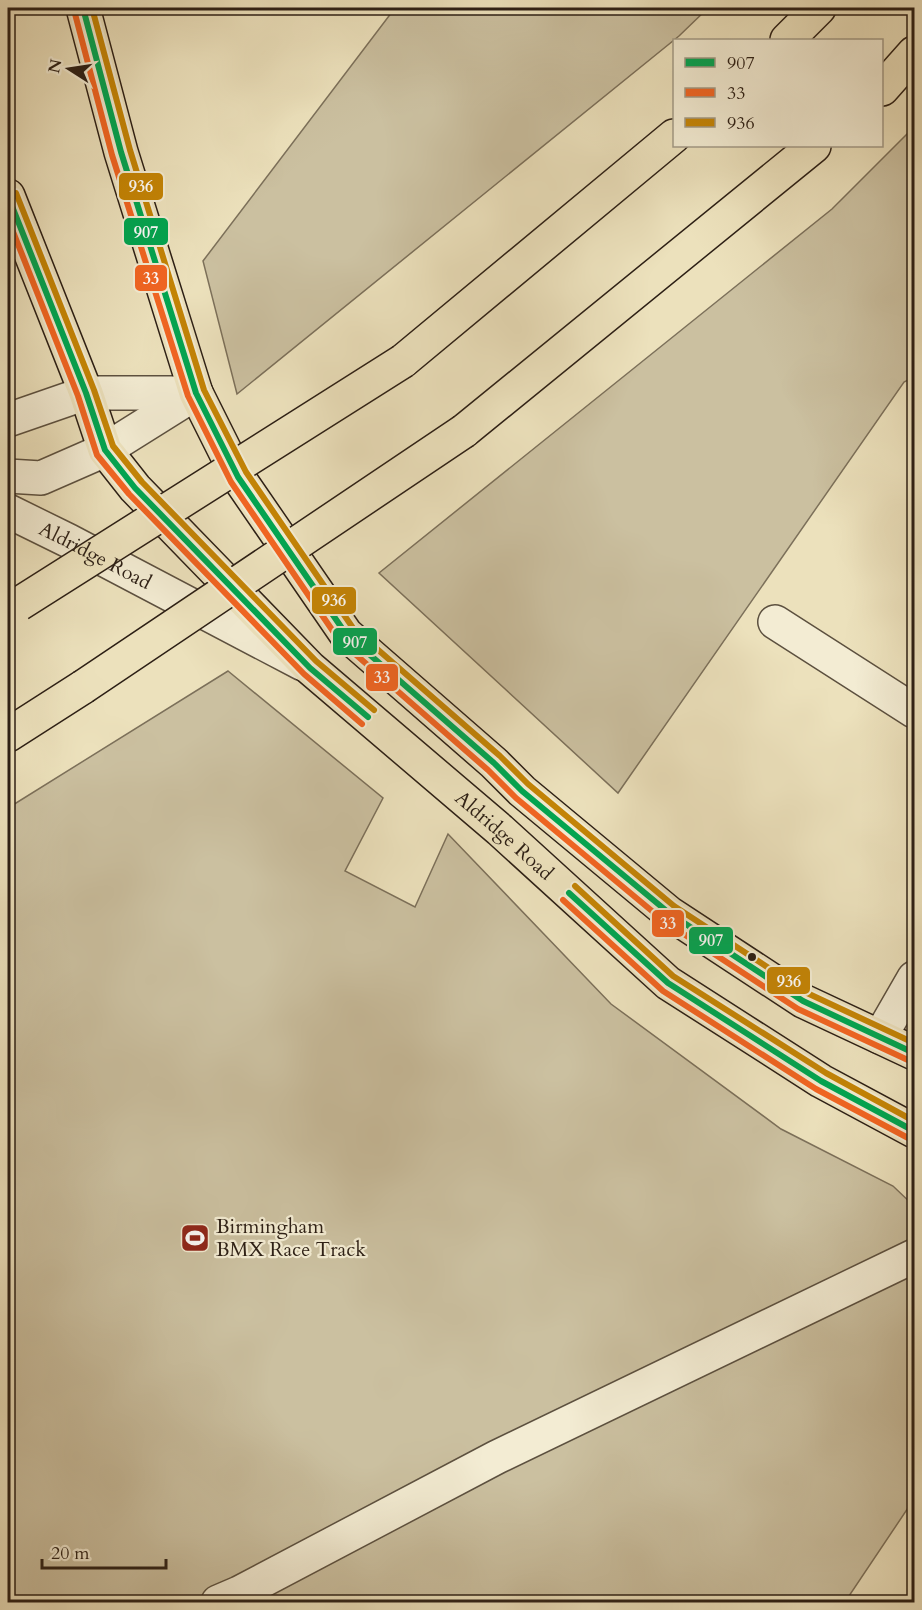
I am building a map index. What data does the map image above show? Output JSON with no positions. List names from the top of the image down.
{
  "streets": {
    "main road": ["Aldridge Road"]
  },
  "places": {
    "sports": ["Birmingham BMX Race Track"]
  },
  "lines": ["transit line 907", "transit line 936", "transit line 33"],
  "legend": ["907", "33", "936"],
  "scale_bar": "20 m",
  "north": "left"
}
